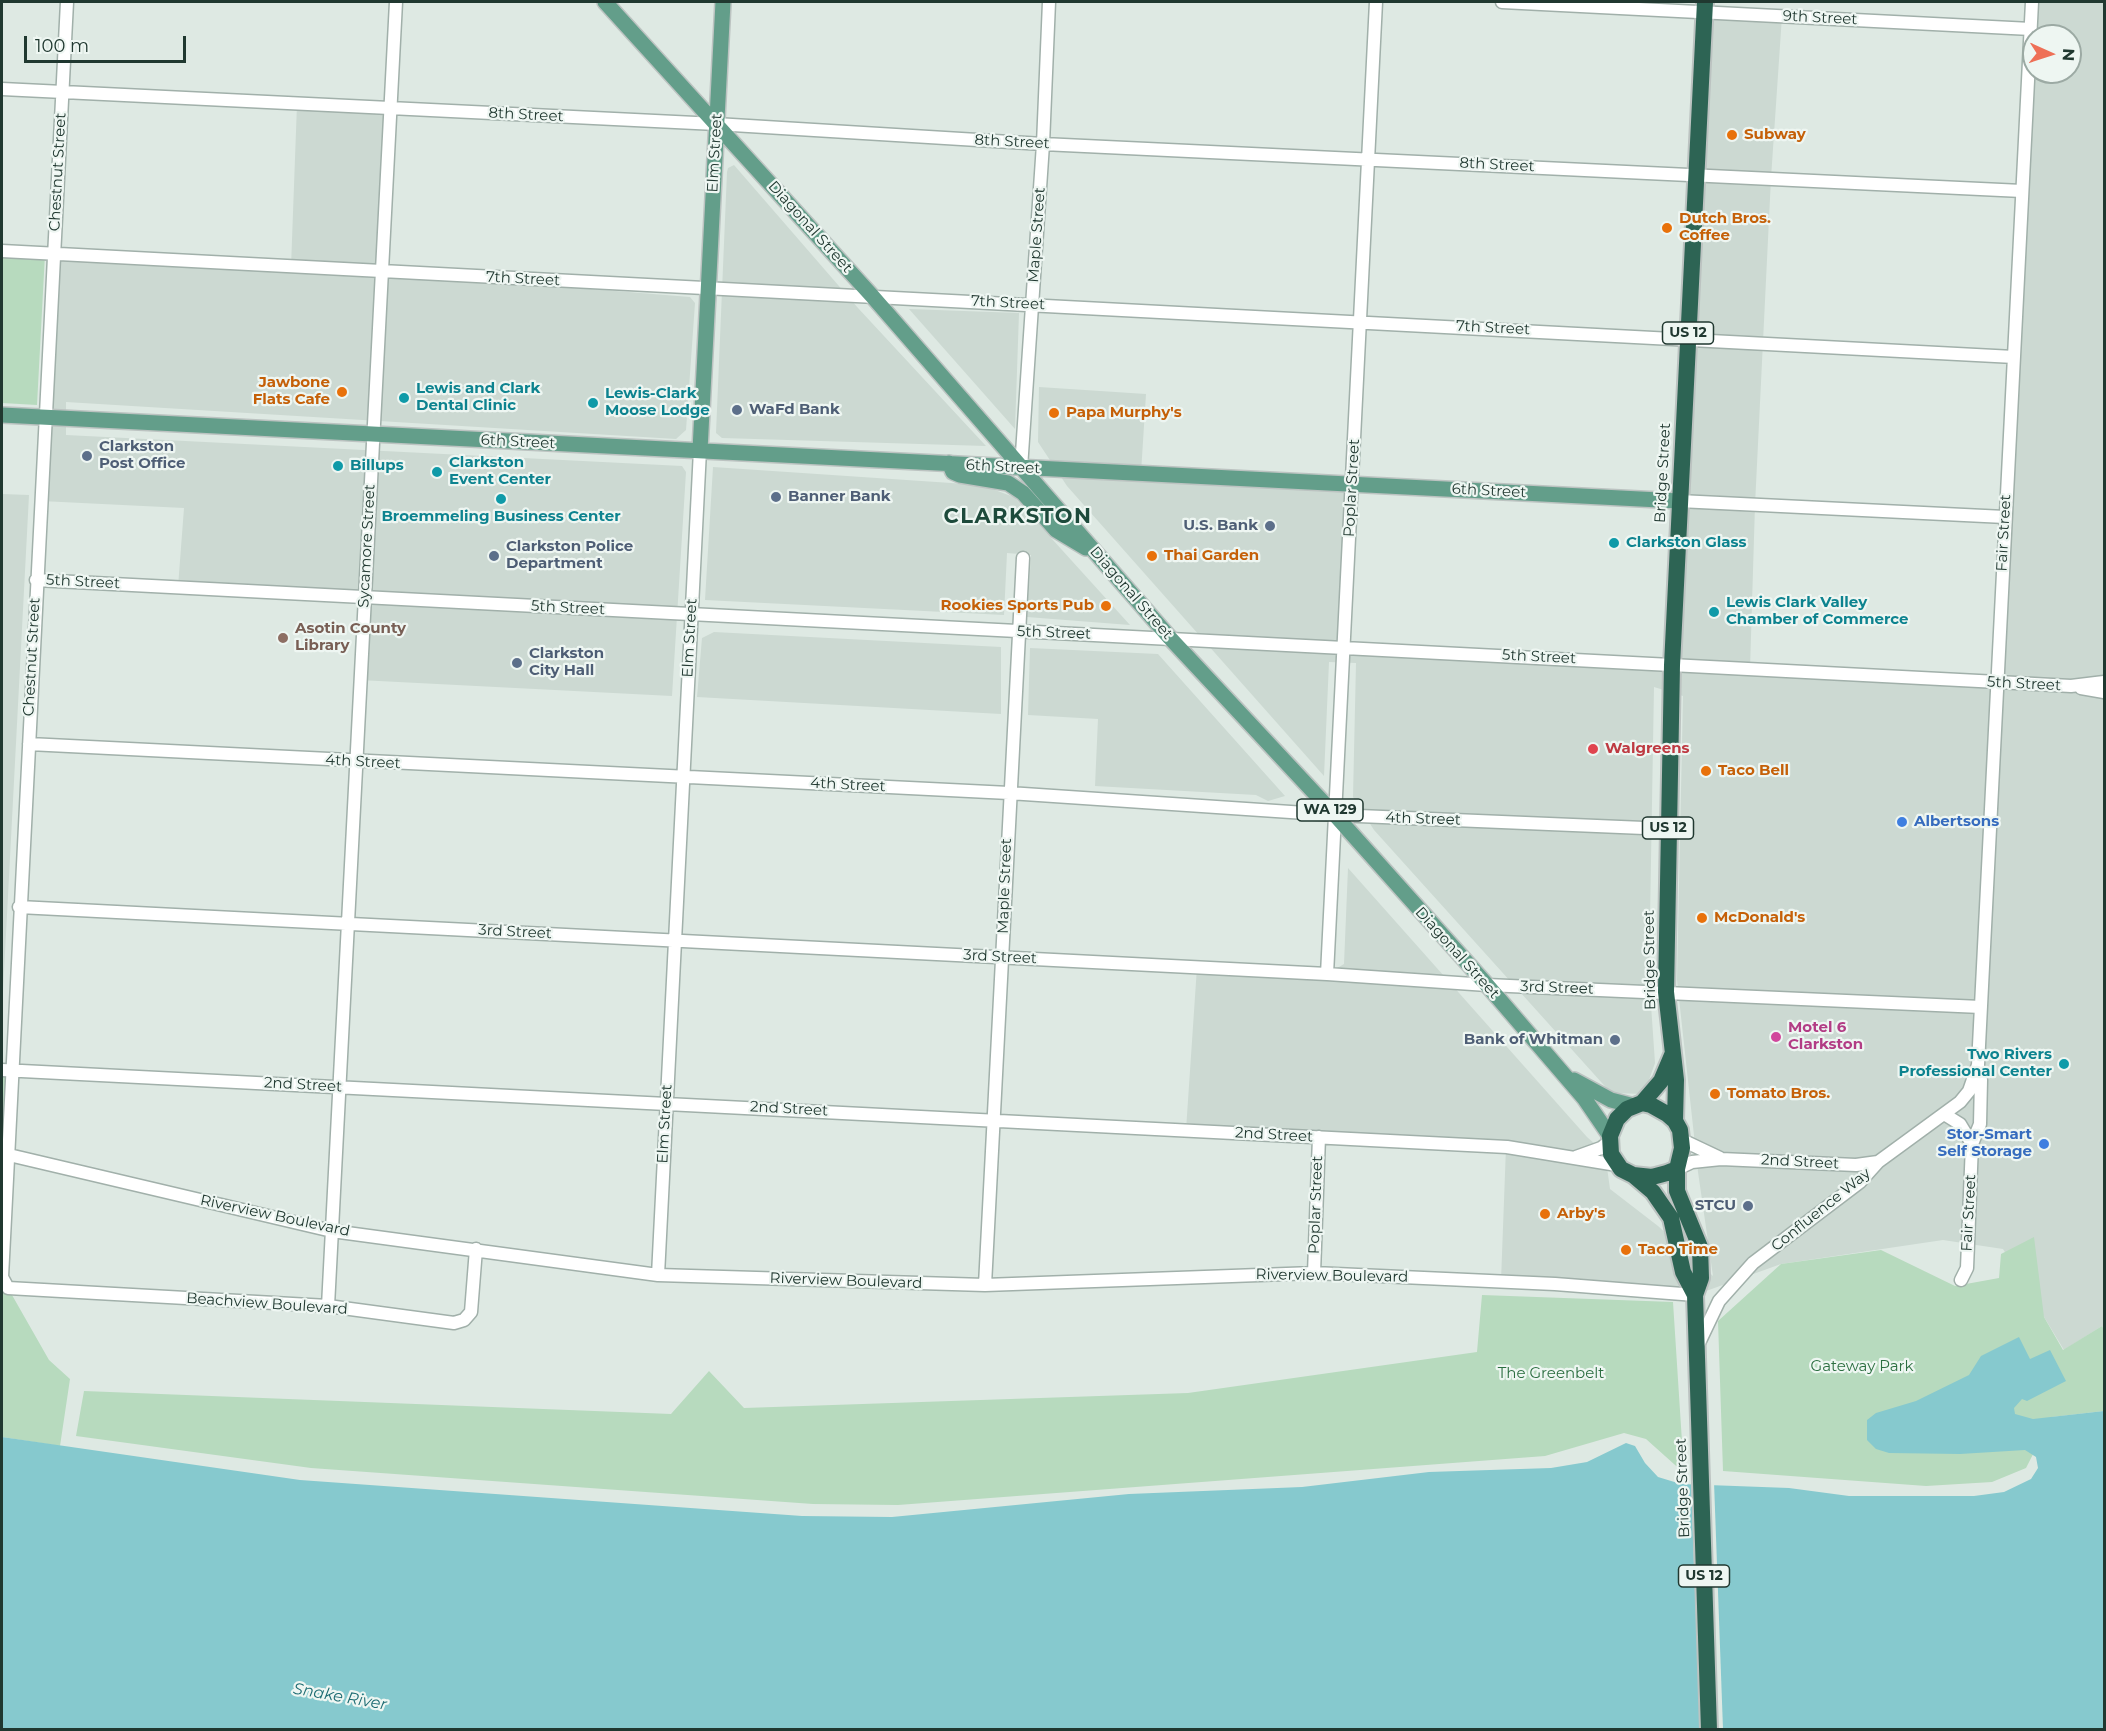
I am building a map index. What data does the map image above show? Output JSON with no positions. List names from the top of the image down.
{
  "streets": {
    "highway": ["US 12", "Bridge Street"],
    "main road": [
      "Elm Street",
      "Diagonal Street",
      "6th Street",
      "WA 129"
    ],
    "street": [
      "9th Street",
      "8th Street",
      "Chestnut Street",
      "Maple Street",
      "7th Street",
      "Poplar Street",
      "Fair Street",
      "Sycamore Street",
      "5th Street",
      "4th Street",
      "3rd Street",
      "2nd Street",
      "Confluence Way",
      "Riverview Boulevard",
      "Beachview Boulevard"
    ]
  },
  "crossings": [
    ["9th Street", "Bridge Street"],
    ["8th Street", "Elm Street"],
    ["8th Street", "Chestnut Street"],
    ["8th Street", "Diagonal Street"],
    ["8th Street", "Maple Street"],
    ["8th Street", "Bridge Street"],
    ["8th Street", "Poplar Street"],
    ["8th Street", "Fair Street"],
    ["8th Street", "Sycamore Street"],
    ["Elm Street", "Diagonal Street"],
    ["Elm Street", "7th Street"],
    ["Elm Street", "6th Street"],
    ["Elm Street", "5th Street"],
    ["Elm Street", "4th Street"],
    ["Elm Street", "3rd Street"],
    ["Elm Street", "2nd Street"],
    ["Elm Street", "Riverview Boulevard"],
    ["Chestnut Street", "7th Street"],
    ["Chestnut Street", "6th Street"],
    ["Chestnut Street", "5th Street"],
    ["Chestnut Street", "4th Street"],
    ["Chestnut Street", "3rd Street"],
    ["Chestnut Street", "2nd Street"],
    ["Chestnut Street", "Riverview Boulevard"],
    ["Chestnut Street", "Beachview Boulevard"],
    ["Diagonal Street", "Maple Street"],
    ["Diagonal Street", "7th Street"],
    ["Diagonal Street", "US 12"],
    ["Diagonal Street", "6th Street"],
    ["Diagonal Street", "Bridge Street"],
    ["Diagonal Street", "Poplar Street"],
    ["Diagonal Street", "5th Street"],
    ["Diagonal Street", "4th Street"],
    ["Diagonal Street", "WA 129"],
    ["Diagonal Street", "3rd Street"],
    ["Diagonal Street", "2nd Street"],
    ["Maple Street", "7th Street"],
    ["Maple Street", "6th Street"],
    ["Maple Street", "5th Street"],
    ["Maple Street", "4th Street"],
    ["Maple Street", "3rd Street"],
    ["Maple Street", "2nd Street"],
    ["Maple Street", "Riverview Boulevard"],
    ["7th Street", "Bridge Street"],
    ["7th Street", "Poplar Street"],
    ["7th Street", "Fair Street"],
    ["7th Street", "Sycamore Street"],
    ["US 12", "Bridge Street"],
    ["US 12", "2nd Street"],
    ["6th Street", "Bridge Street"],
    ["6th Street", "Poplar Street"],
    ["6th Street", "Fair Street"],
    ["6th Street", "Sycamore Street"],
    ["6th Street", "WA 129"],
    ["Bridge Street", "5th Street"],
    ["Bridge Street", "4th Street"],
    ["Bridge Street", "3rd Street"],
    ["Bridge Street", "2nd Street"],
    ["Bridge Street", "Confluence Way"],
    ["Bridge Street", "Riverview Boulevard"],
    ["Poplar Street", "5th Street"],
    ["Poplar Street", "4th Street"],
    ["Poplar Street", "3rd Street"],
    ["Poplar Street", "2nd Street"],
    ["Poplar Street", "Riverview Boulevard"],
    ["Fair Street", "5th Street"],
    ["Fair Street", "3rd Street"],
    ["Fair Street", "Confluence Way"],
    ["Sycamore Street", "5th Street"],
    ["Sycamore Street", "4th Street"],
    ["Sycamore Street", "3rd Street"],
    ["Sycamore Street", "2nd Street"],
    ["Sycamore Street", "Riverview Boulevard"],
    ["Sycamore Street", "Beachview Boulevard"],
    ["2nd Street", "Confluence Way"],
    ["Riverview Boulevard", "Beachview Boulevard"]
  ],
  "districts": ["CLARKSTON"],
  "water": ["Snake River"],
  "parks": ["Gateway Park", "The Greenbelt"],
  "places": [
    "Subway",
    "Dutch Bros. Coffee",
    "Jawbone Flats Cafe",
    "Lewis and Clark Dental Clinic",
    "Lewis-Clark Moose Lodge",
    "WaFd Bank",
    "Papa Murphy's",
    "Clarkston Post Office",
    "Billups",
    "Clarkston Event Center",
    "Banner Bank",
    "Broemmeling Business Center",
    "U.S. Bank",
    "Clarkston Glass",
    "Clarkston Police Department",
    "Thai Garden",
    "Rookies Sports Pub",
    "Lewis Clark Valley Chamber of Commerce",
    "Asotin County Library",
    "Clarkston City Hall",
    "Walgreens",
    "Taco Bell",
    "Albertsons",
    "McDonald's",
    "Motel 6 Clarkston",
    "Bank of Whitman",
    "Two Rivers Professional Center",
    "Tomato Bros.",
    "Stor-Smart Self Storage",
    "STCU",
    "Arby's",
    "Taco Time"
  ],
  "scale_bar": "100 m",
  "north": "right"
}
